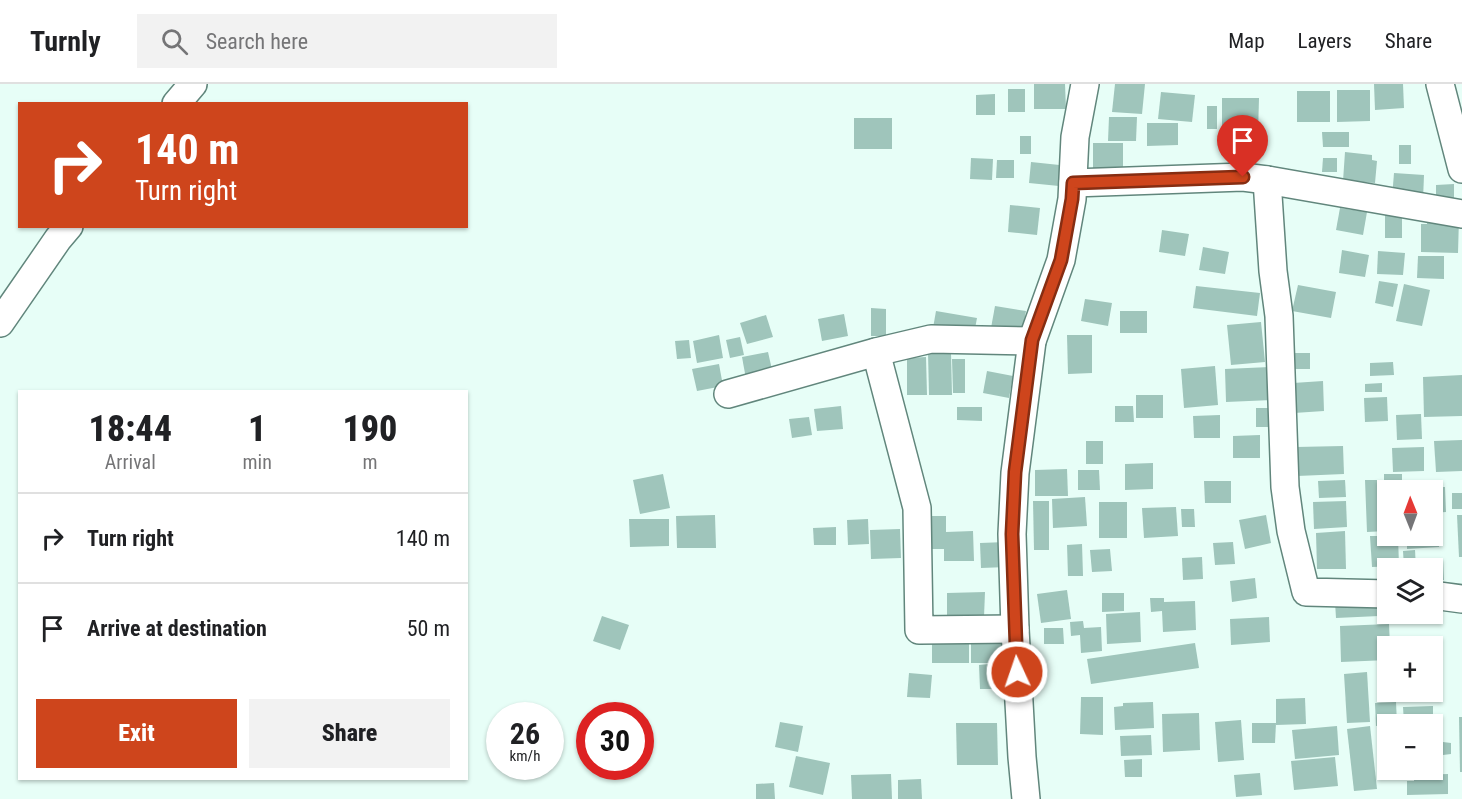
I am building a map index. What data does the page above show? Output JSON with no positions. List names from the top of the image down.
{
  "north": "top",
  "page": {
    "header": "Turnly",
    "search": "Search here",
    "nav": ["Map", "Layers", "Share"],
    "turn": ["140 m", "Turn right"],
    "eta": [
      "18:44",
      "Arrival",
      "1",
      "min",
      "190",
      "m"
    ],
    "map_buttons": ["+", "−"],
    "list": [
      {
        "name": "Turn right",
        "value": "140 m"
      },
      {
        "name": "Arrive at destination",
        "value": "50 m"
      }
    ],
    "buttons": ["Exit", "Share"],
    "speed": "26 km/h",
    "limit": "30"
  }
}
